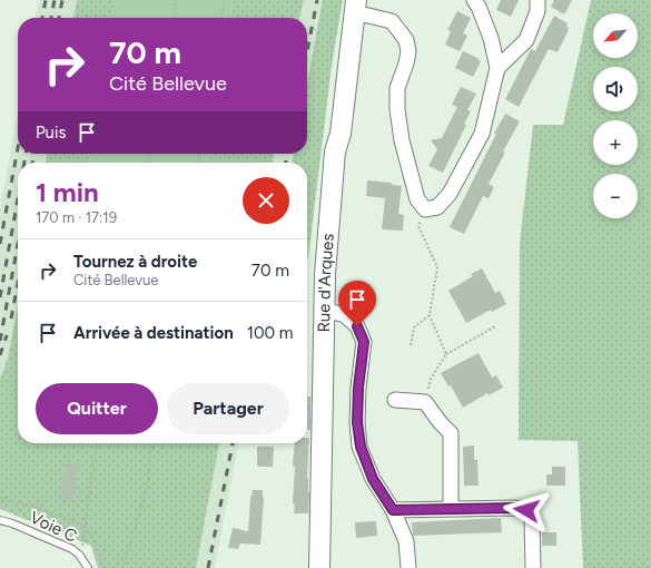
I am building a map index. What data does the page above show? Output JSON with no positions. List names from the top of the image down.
{
  "streets": {
    "main road": ["Rue d'Arques"],
    "lane": ["Voie C"]
  },
  "north": "bottom left",
  "page": {
    "map_buttons": ["+", "−"],
    "turn": ["70 m", "Cité Bellevue"],
    "then": "Puis",
    "heading": ["1 min", "170 m · 17:19"],
    "list": [
      {
        "name": "Tournez à droite",
        "note": "Cité Bellevue",
        "value": "70 m"
      },
      {
        "name": "Arrivée à destination",
        "value": "100 m"
      }
    ],
    "buttons": ["Quitter", "Partager"]
  }
}
